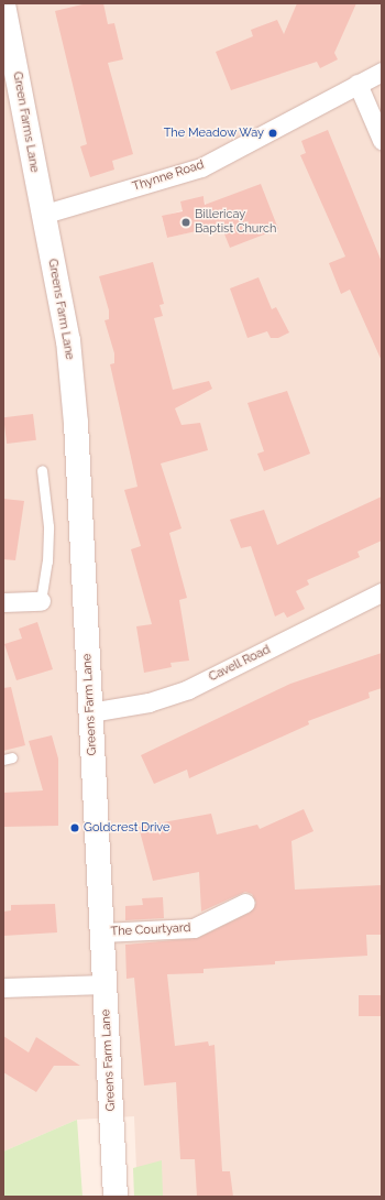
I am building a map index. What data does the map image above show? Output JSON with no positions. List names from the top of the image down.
{
  "streets": {
    "street": [
      "Green Farms Lane",
      "Thynne Road",
      "Greens Farm Lane",
      "Cavell Road",
      "The Courtyard"
    ]
  },
  "crossings": [
    ["Green Farms Lane", "Thynne Road"],
    ["Green Farms Lane", "Greens Farm Lane"],
    ["Thynne Road", "Greens Farm Lane"],
    ["Greens Farm Lane", "Cavell Road"],
    ["Greens Farm Lane", "The Courtyard"]
  ],
  "places": ["The Meadow Way", "Billericay Baptist Church", "Goldcrest Drive"]
}
